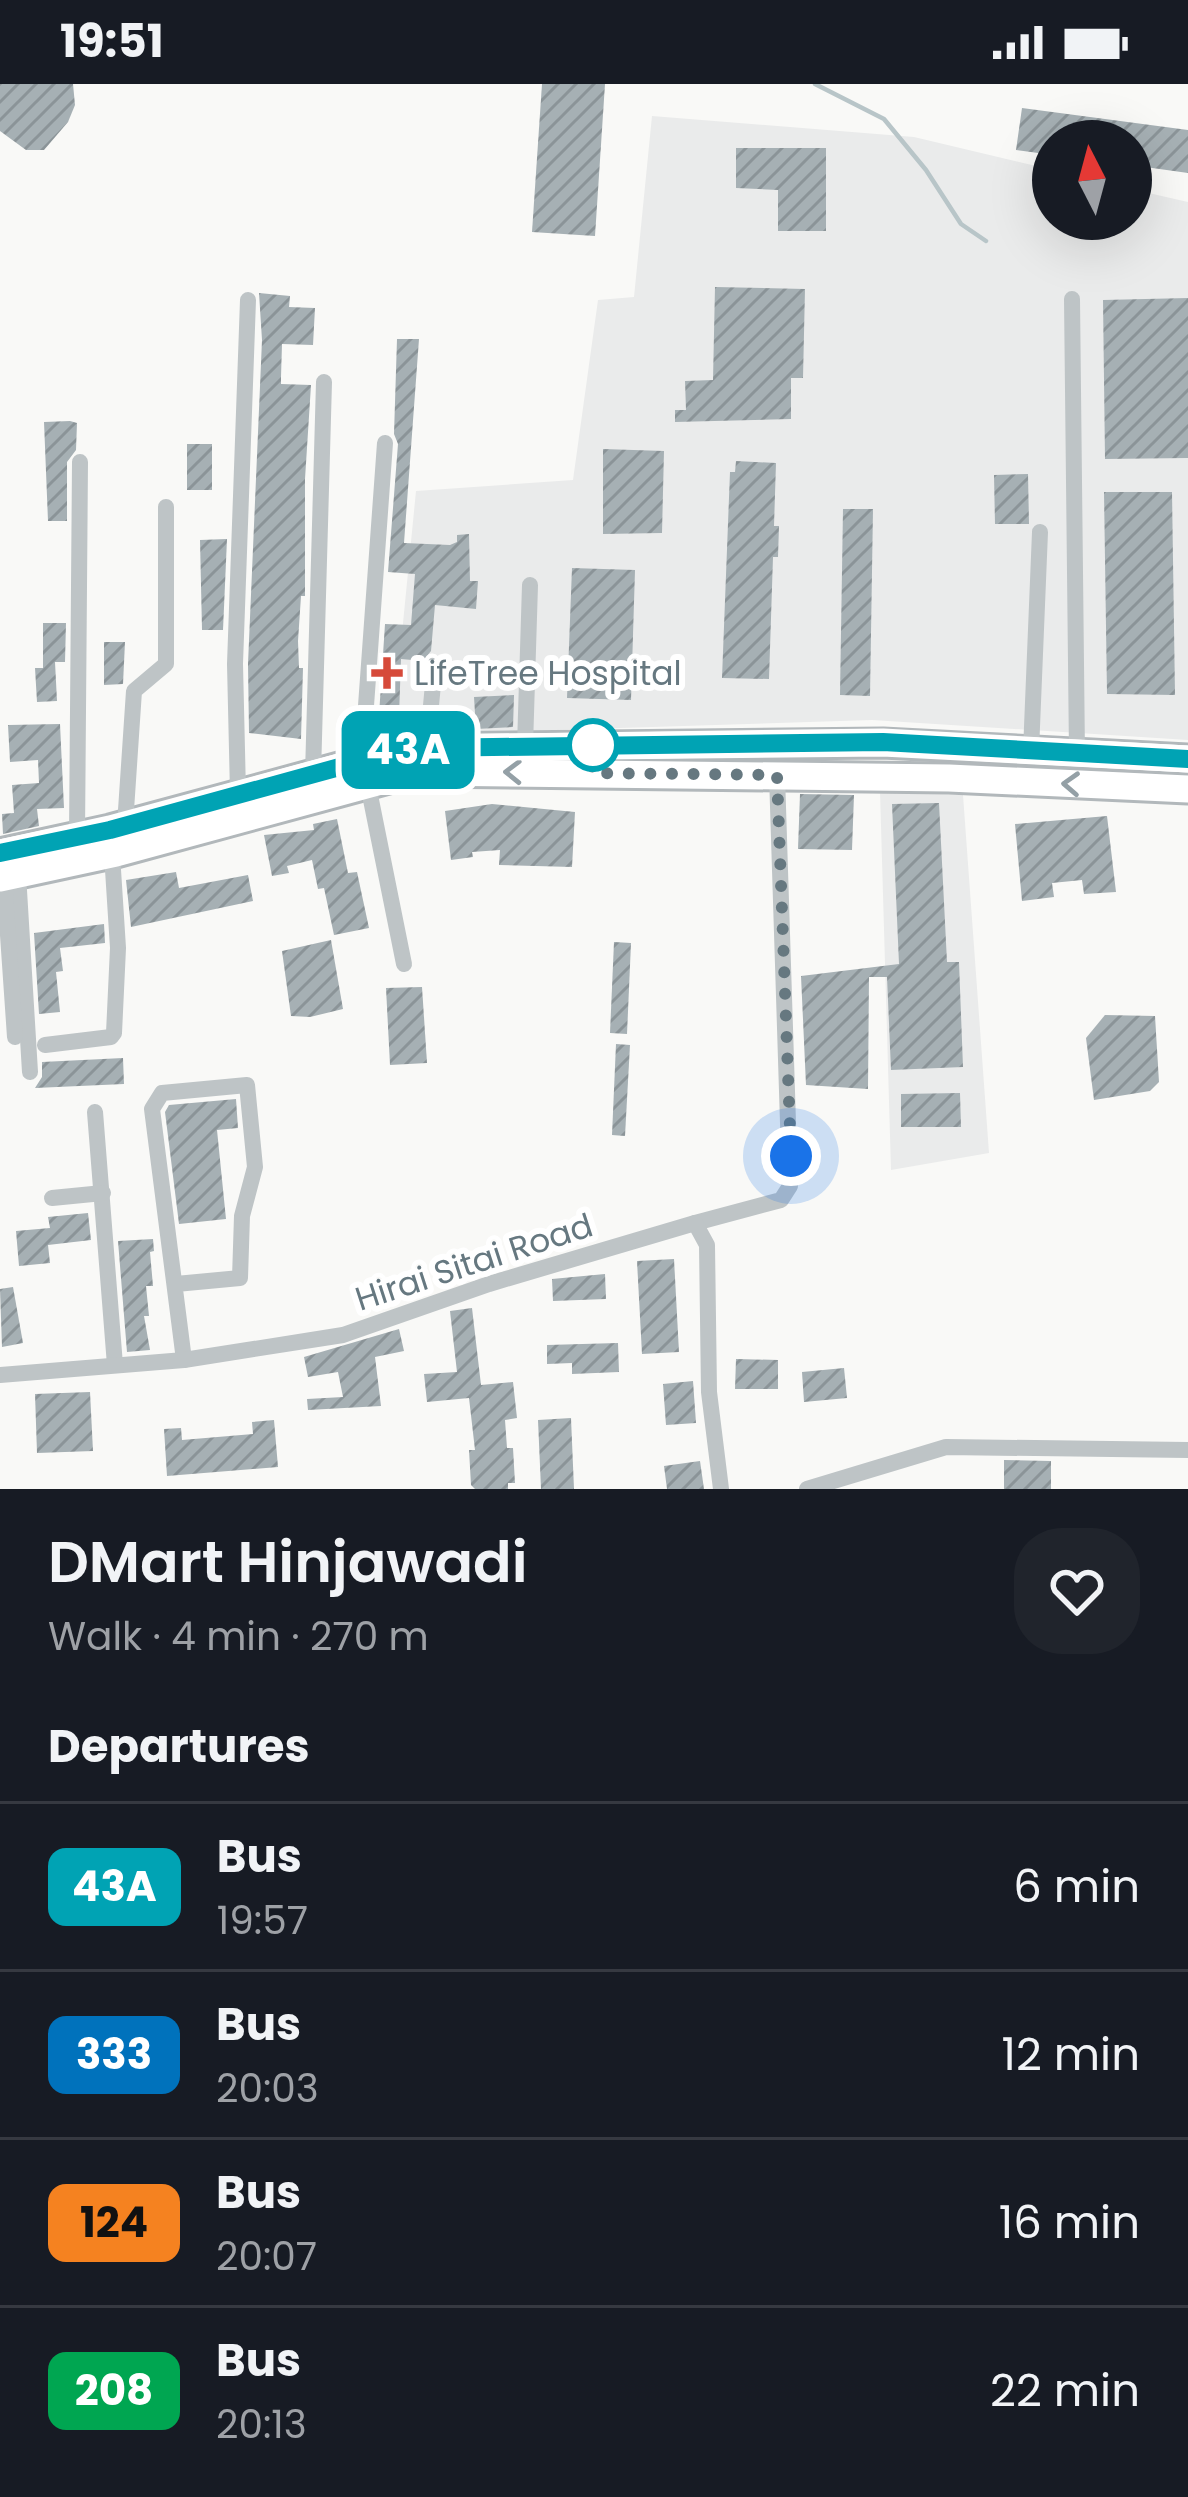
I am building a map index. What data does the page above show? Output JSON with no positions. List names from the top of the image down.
{
  "streets": {
    "street": ["Hirai Sitai Road"]
  },
  "places": {
    "health": ["LifeTree Hospital"]
  },
  "lines": ["bus line 43A"],
  "north": "top",
  "page": {
    "status": "19:51",
    "on_map": "43A",
    "heading": [
      ["DMart Hinjawadi", "Walk · 4 min · 270 m"],
      "Departures"
    ],
    "list": [
      {
        "mark": "43A",
        "name": "Bus",
        "note": "19:57",
        "value": "6 min"
      },
      {
        "mark": "333",
        "name": "Bus",
        "note": "20:03",
        "value": "12 min"
      },
      {
        "mark": "124",
        "name": "Bus",
        "note": "20:07",
        "value": "16 min"
      },
      {
        "mark": "208",
        "name": "Bus",
        "note": "20:13",
        "value": "22 min"
      }
    ]
  }
}
